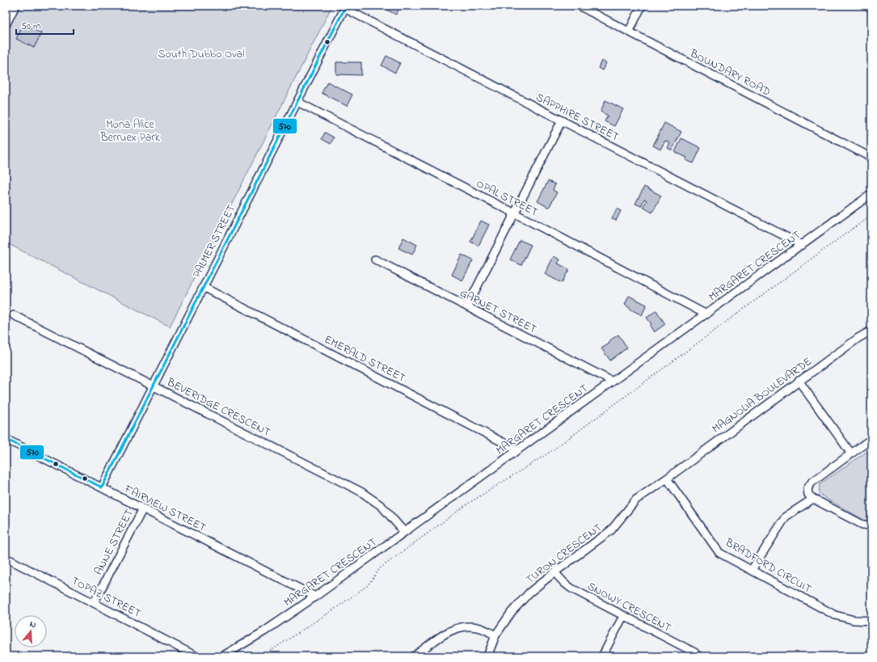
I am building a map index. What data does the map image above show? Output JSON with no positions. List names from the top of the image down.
{
  "streets": {
    "street": [
      "BOUNDARY ROAD",
      "SAPPHIRE STREET",
      "OPAL STREET",
      "PALMER STREET",
      "MARGARET CRESCENT",
      "GARNET STREET",
      "EMERALD STREET",
      "MAGNOLIA BOULEVARDE",
      "BEVERIDGE CRESCENT",
      "FAIRVIEW STREET",
      "ANNE STREET",
      "TURON CRESCENT",
      "BRADFORD CIRCUIT",
      "TOPAZ STREET",
      "SNOWY CRESCENT"
    ]
  },
  "crossings": [
    ["SAPPHIRE STREET", "PALMER STREET"],
    ["SAPPHIRE STREET", "MARGARET CRESCENT"],
    ["OPAL STREET", "PALMER STREET"],
    ["OPAL STREET", "MARGARET CRESCENT"],
    ["PALMER STREET", "EMERALD STREET"],
    ["PALMER STREET", "BEVERIDGE CRESCENT"],
    ["PALMER STREET", "FAIRVIEW STREET"],
    ["MARGARET CRESCENT", "GARNET STREET"],
    ["MARGARET CRESCENT", "EMERALD STREET"],
    ["MARGARET CRESCENT", "BEVERIDGE CRESCENT"],
    ["MARGARET CRESCENT", "FAIRVIEW STREET"],
    ["MAGNOLIA BOULEVARDE", "TURON CRESCENT"],
    ["MAGNOLIA BOULEVARDE", "BRADFORD CIRCUIT"],
    ["FAIRVIEW STREET", "ANNE STREET"],
    ["ANNE STREET", "TOPAZ STREET"],
    ["TURON CRESCENT", "BRADFORD CIRCUIT"],
    ["TURON CRESCENT", "SNOWY CRESCENT"]
  ],
  "parks": ["South Dubbo Oval", "Mona Alice Berruex Park"],
  "lines": ["transit line 570"],
  "scale_bar": "50 m",
  "north": "top"
}
